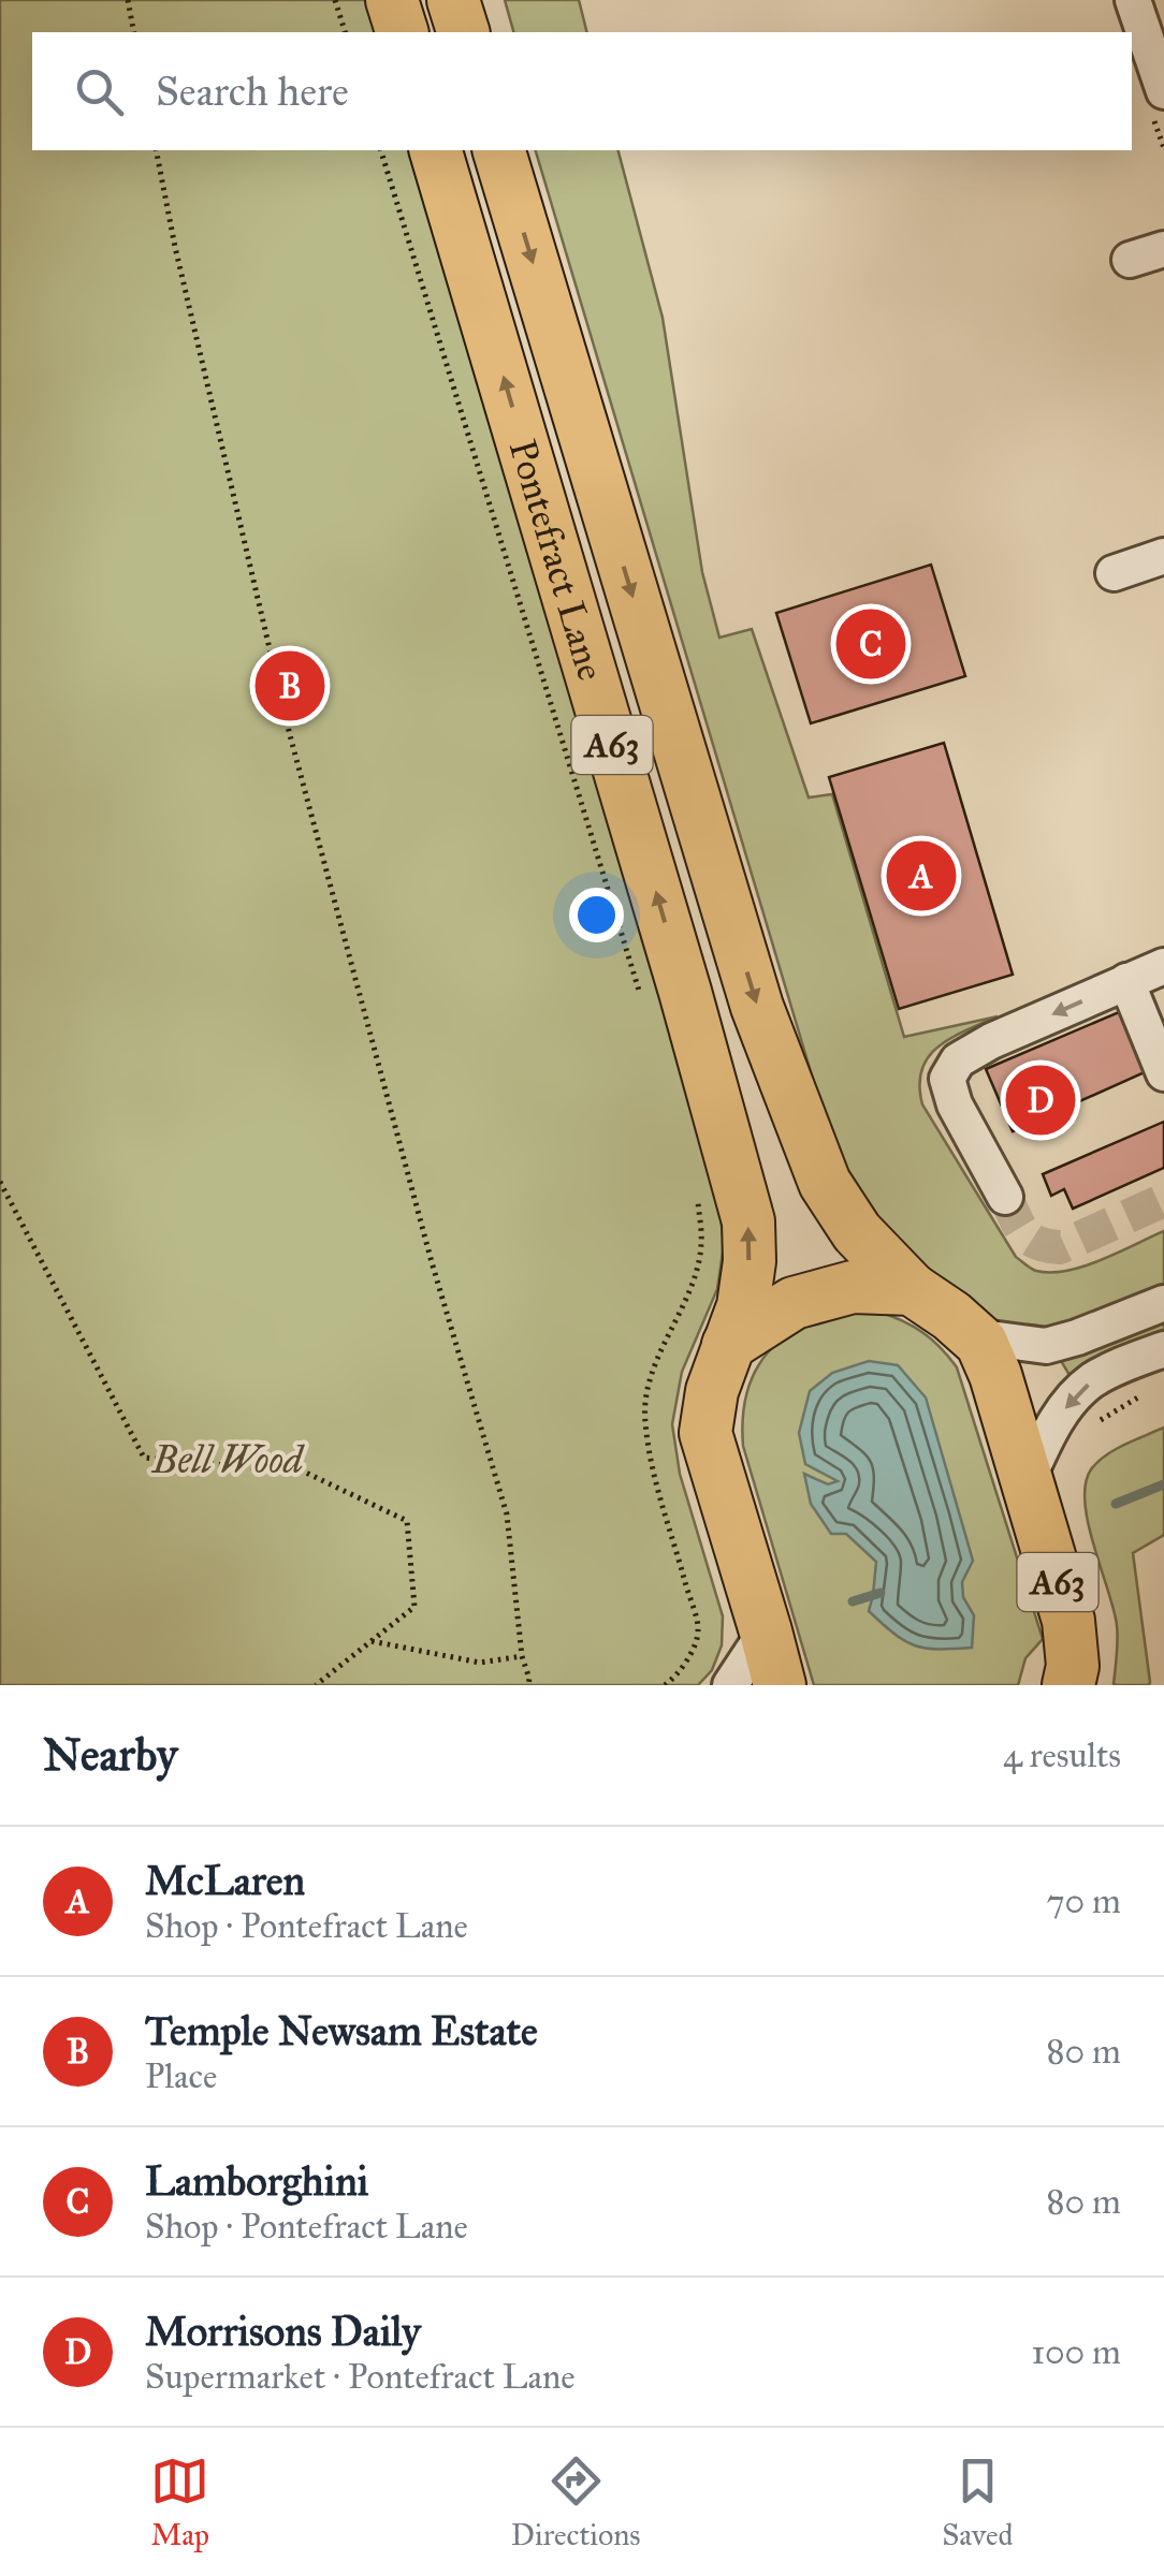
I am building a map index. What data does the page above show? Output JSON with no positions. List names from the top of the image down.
{
  "streets": {
    "highway": ["Pontefract Lane", "A63"]
  },
  "crossings": [
    ["Pontefract Lane", "A63"]
  ],
  "parks": ["Bell Wood"],
  "page": {
    "search": "Search here",
    "pins": [
      "C",
      "B",
      "A",
      "D"
    ],
    "heading": ["Nearby", "4 results"],
    "list": [
      {
        "mark": "A",
        "name": "McLaren",
        "note": "Shop · Pontefract Lane",
        "value": "70 m"
      },
      {
        "mark": "B",
        "name": "Temple Newsam Estate",
        "note": "Place",
        "value": "80 m"
      },
      {
        "mark": "C",
        "name": "Lamborghini",
        "note": "Shop · Pontefract Lane",
        "value": "80 m"
      },
      {
        "mark": "D",
        "name": "Morrisons Daily",
        "note": "Supermarket · Pontefract Lane",
        "value": "100 m"
      }
    ],
    "nav": ["Map", "Directions", "Saved"]
  }
}
